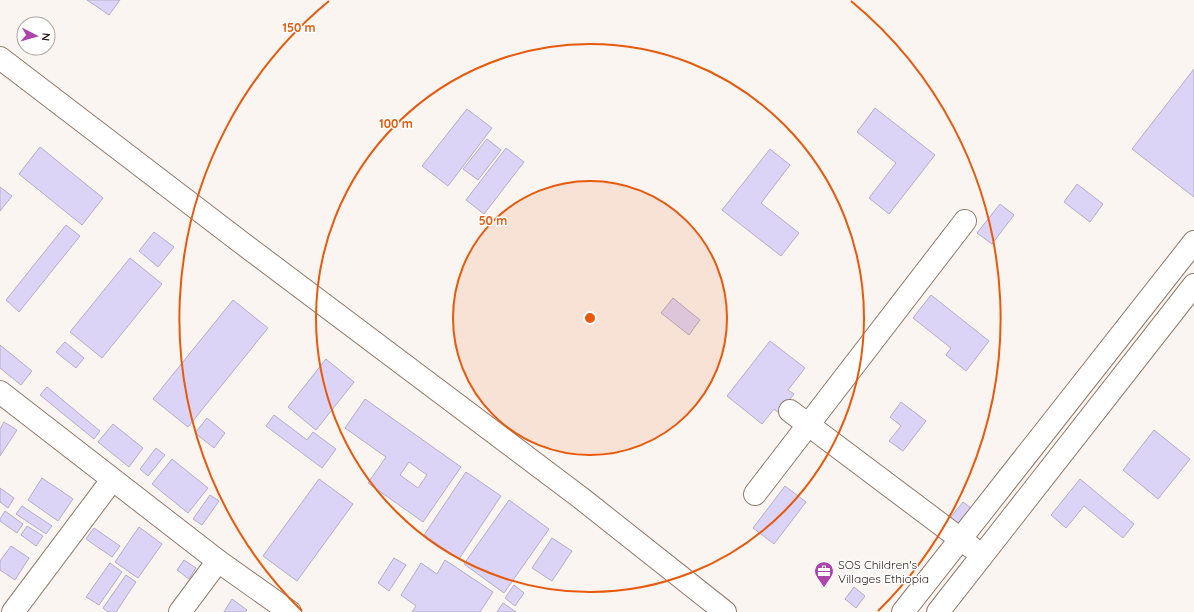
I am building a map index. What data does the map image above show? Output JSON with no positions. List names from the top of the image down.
{
  "places": {
    "office": ["SOS Children's Villages Ethiopia"]
  },
  "north": "right",
  "rings": ["150 m", "100 m", "50 m"]
}
